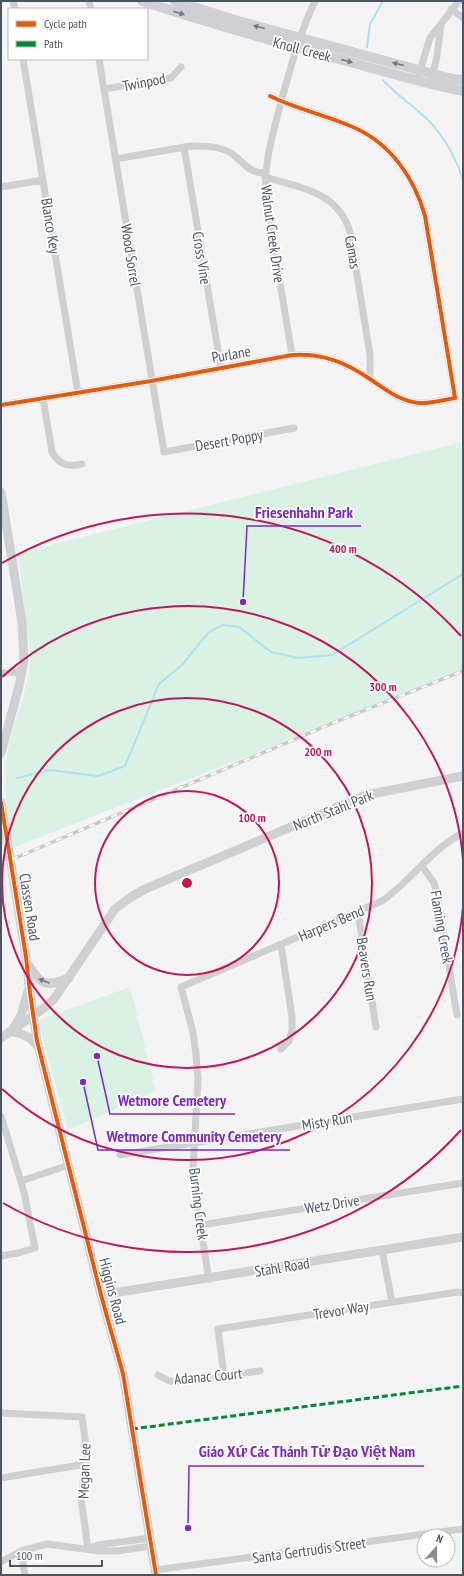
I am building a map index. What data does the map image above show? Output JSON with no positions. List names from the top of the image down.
{
  "streets": {
    "main road": ["Knoll Creek"],
    "street": [
      "Twinpod",
      "Blanco Key",
      "Walnut Creek Drive",
      "Camas",
      "Wood Sorrel",
      "Cross Vine",
      "Purlane",
      "Desert Poppy",
      "North Stahl Park",
      "Classen Road",
      "Harpers Bend",
      "Flaming Creek",
      "Beavers Run",
      "Misty Run",
      "Burning Creek",
      "Wetz Drive",
      "Stahl Road",
      "Higgins Road",
      "Trevor Way",
      "Adanac Court",
      "Megan Lee",
      "Santa Gertrudis Street"
    ]
  },
  "crossings": [
    ["Knoll Creek", "Walnut Creek Drive"],
    ["Twinpod", "Wood Sorrel"],
    ["Blanco Key", "Purlane"],
    ["Walnut Creek Drive", "Camas"],
    ["Walnut Creek Drive", "Purlane"],
    ["Camas", "Wood Sorrel"],
    ["Camas", "Cross Vine"],
    ["Camas", "Purlane"],
    ["Wood Sorrel", "Purlane"],
    ["Wood Sorrel", "Desert Poppy"],
    ["Cross Vine", "Purlane"],
    ["North Stahl Park", "Classen Road"],
    ["North Stahl Park", "Higgins Road"],
    ["Classen Road", "Higgins Road"],
    ["Harpers Bend", "Flaming Creek"],
    ["Harpers Bend", "Beavers Run"],
    ["Harpers Bend", "Burning Creek"],
    ["Misty Run", "Burning Creek"],
    ["Burning Creek", "Wetz Drive"],
    ["Burning Creek", "Stahl Road"],
    ["Stahl Road", "Higgins Road"],
    ["Higgins Road", "Santa Gertrudis Street"],
    ["Trevor Way", "Adanac Court"]
  ],
  "places": [
    "Friesenhahn Park",
    "Wetmore Cemetery",
    "Wetmore Community Cemetery",
    "Giáo Xứ Các Thánh Tử Đạo Việt Nam"
  ],
  "legend": ["Cycle path", "Path"],
  "scale_bar": "100 m",
  "north": "top",
  "rings": [
    "400 m",
    "300 m",
    "200 m",
    "100 m"
  ]
}
